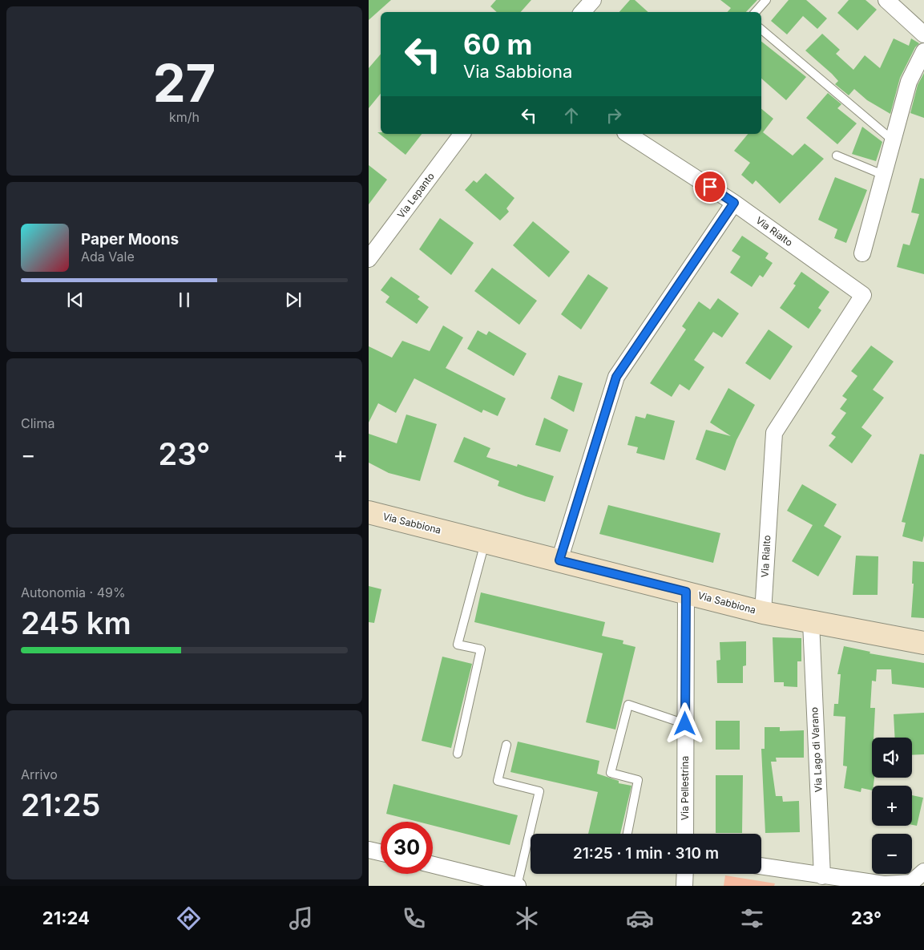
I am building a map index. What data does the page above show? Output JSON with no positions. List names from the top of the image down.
{
  "streets": {
    "street": [
      "Via Lepanto",
      "Via Rialto",
      "Via Sabbiona",
      "Via Lago di Varano",
      "Via Pellestrina"
    ]
  },
  "crossings": [
    ["Via Rialto", "Via Sabbiona"],
    ["Via Sabbiona", "Via Lago di Varano"],
    ["Via Sabbiona", "Via Pellestrina"]
  ],
  "page": {
    "tile": [
      ["27", "km/h"],
      "Clima",
      ["Autonomia · 49%", "245 km"],
      ["Arrivo", "21:25"]
    ],
    "turn": ["60 m", "Via Sabbiona"],
    "song": ["Paper Moons", "Ada Vale"],
    "heat": ["−", "23°", "+"],
    "map_buttons": ["+", "−"],
    "limit": "30",
    "trip": "21:25 · 1 min · 310 m",
    "tabs": ["21:24", "23°"]
  }
}
